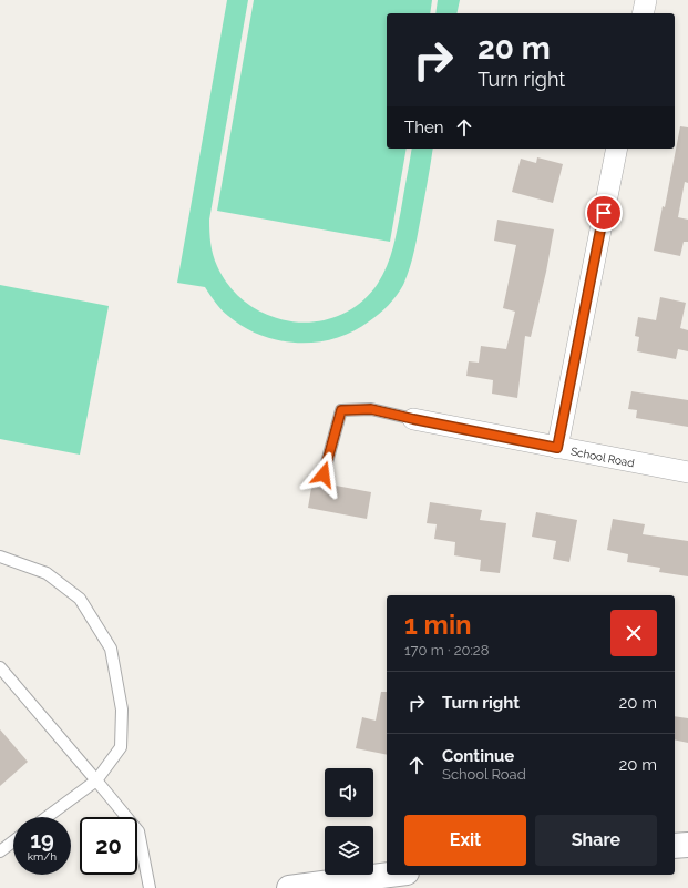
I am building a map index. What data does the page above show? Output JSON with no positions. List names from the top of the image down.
{
  "streets": {
    "street": ["School Road"]
  },
  "page": {
    "turn": ["20 m", "Turn right"],
    "then": "Then",
    "heading": ["1 min", "170 m · 20:28"],
    "list": [
      {
        "name": "Turn right",
        "value": "20 m"
      },
      {
        "name": "Continue",
        "note": "School Road",
        "value": "20 m"
      }
    ],
    "buttons": ["Exit", "Share"],
    "speed": "19 km/h",
    "limit": "20"
  }
}
